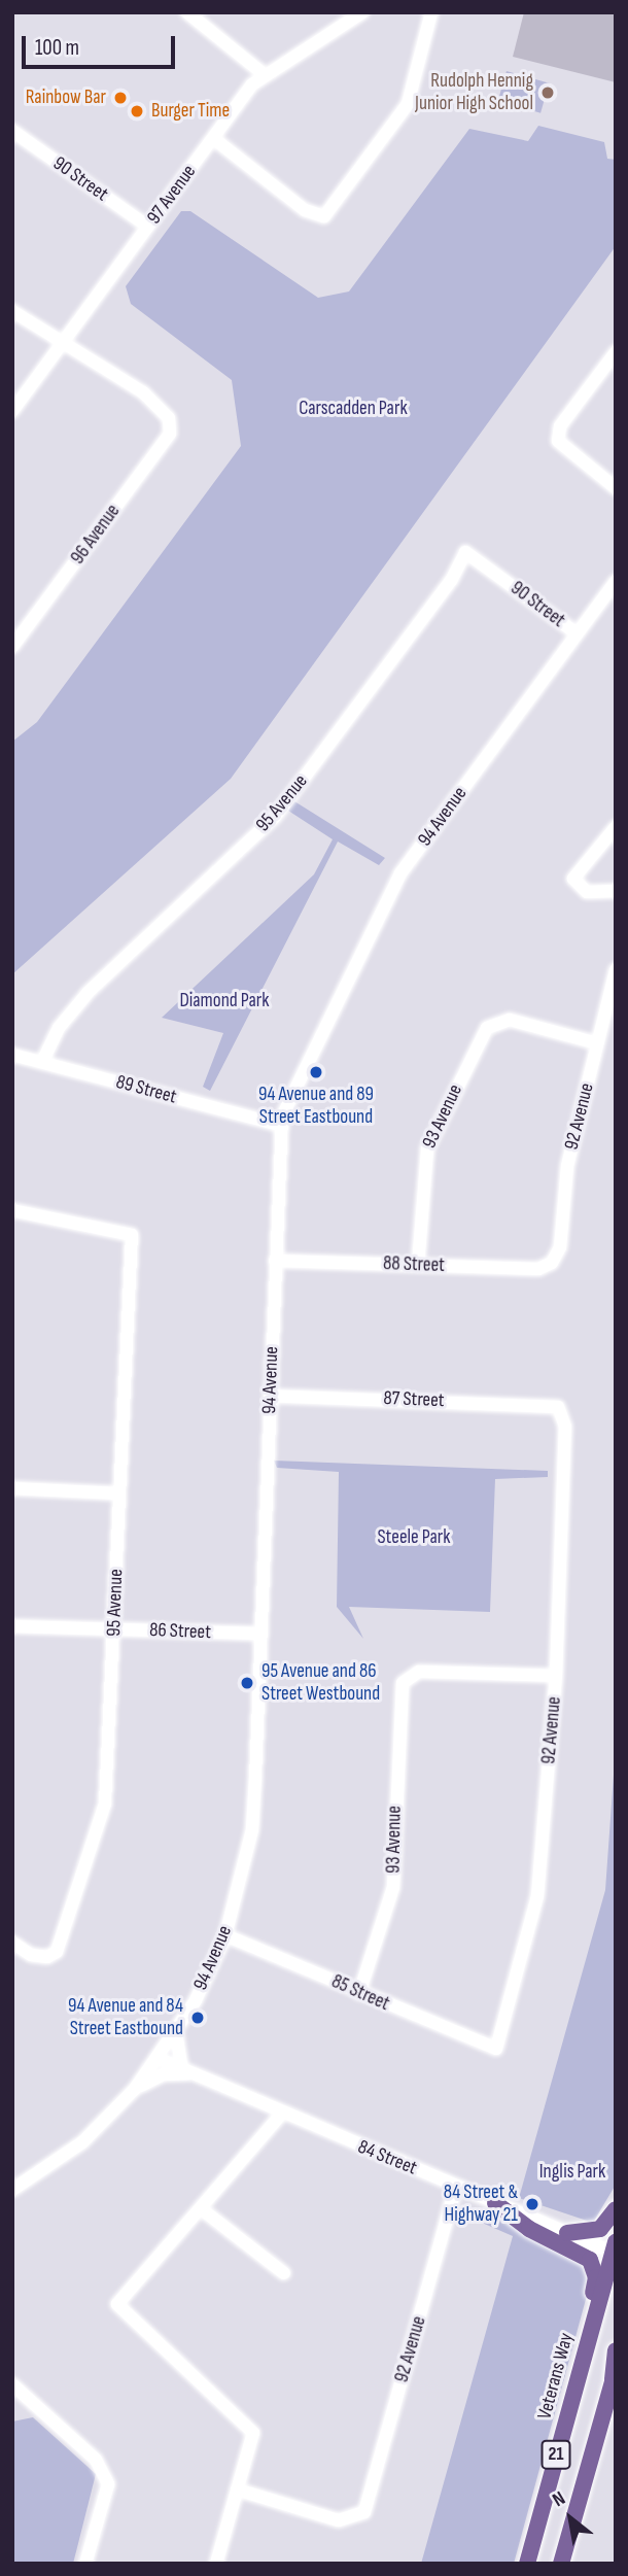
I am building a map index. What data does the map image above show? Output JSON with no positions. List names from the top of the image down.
{
  "streets": {
    "main road": ["Veterans Way", "21"],
    "street": [
      "90 Street",
      "97 Avenue",
      "96 Avenue",
      "95 Avenue",
      "94 Avenue",
      "89 Street",
      "93 Avenue",
      "92 Avenue",
      "88 Street",
      "87 Street",
      "86 Street",
      "85 Street",
      "84 Street"
    ]
  },
  "crossings": [
    ["90 Street", "97 Avenue"],
    ["90 Street", "95 Avenue"],
    ["90 Street", "94 Avenue"],
    ["97 Avenue", "96 Avenue"],
    ["95 Avenue", "89 Street"],
    ["95 Avenue", "86 Street"],
    ["94 Avenue", "89 Street"],
    ["94 Avenue", "88 Street"],
    ["94 Avenue", "87 Street"],
    ["94 Avenue", "86 Street"],
    ["94 Avenue", "85 Street"],
    ["94 Avenue", "84 Street"],
    ["93 Avenue", "92 Avenue"],
    ["93 Avenue", "88 Street"],
    ["93 Avenue", "85 Street"],
    ["92 Avenue", "88 Street"],
    ["92 Avenue", "87 Street"],
    ["92 Avenue", "85 Street"],
    ["92 Avenue", "84 Street"],
    ["84 Street", "Veterans Way"]
  ],
  "parks": [
    "Carscadden Park",
    "Diamond Park",
    "Steele Park",
    "Inglis Park"
  ],
  "places": [
    "Rudolph Hennig Junior High School",
    "Rainbow Bar",
    "Burger Time",
    "94 Avenue and 89 Street Eastbound",
    "95 Avenue and 86 Street Westbound",
    "94 Avenue and 84 Street Eastbound",
    "84 Street & Highway 21"
  ],
  "scale_bar": "100 m",
  "north": "top left"
}
